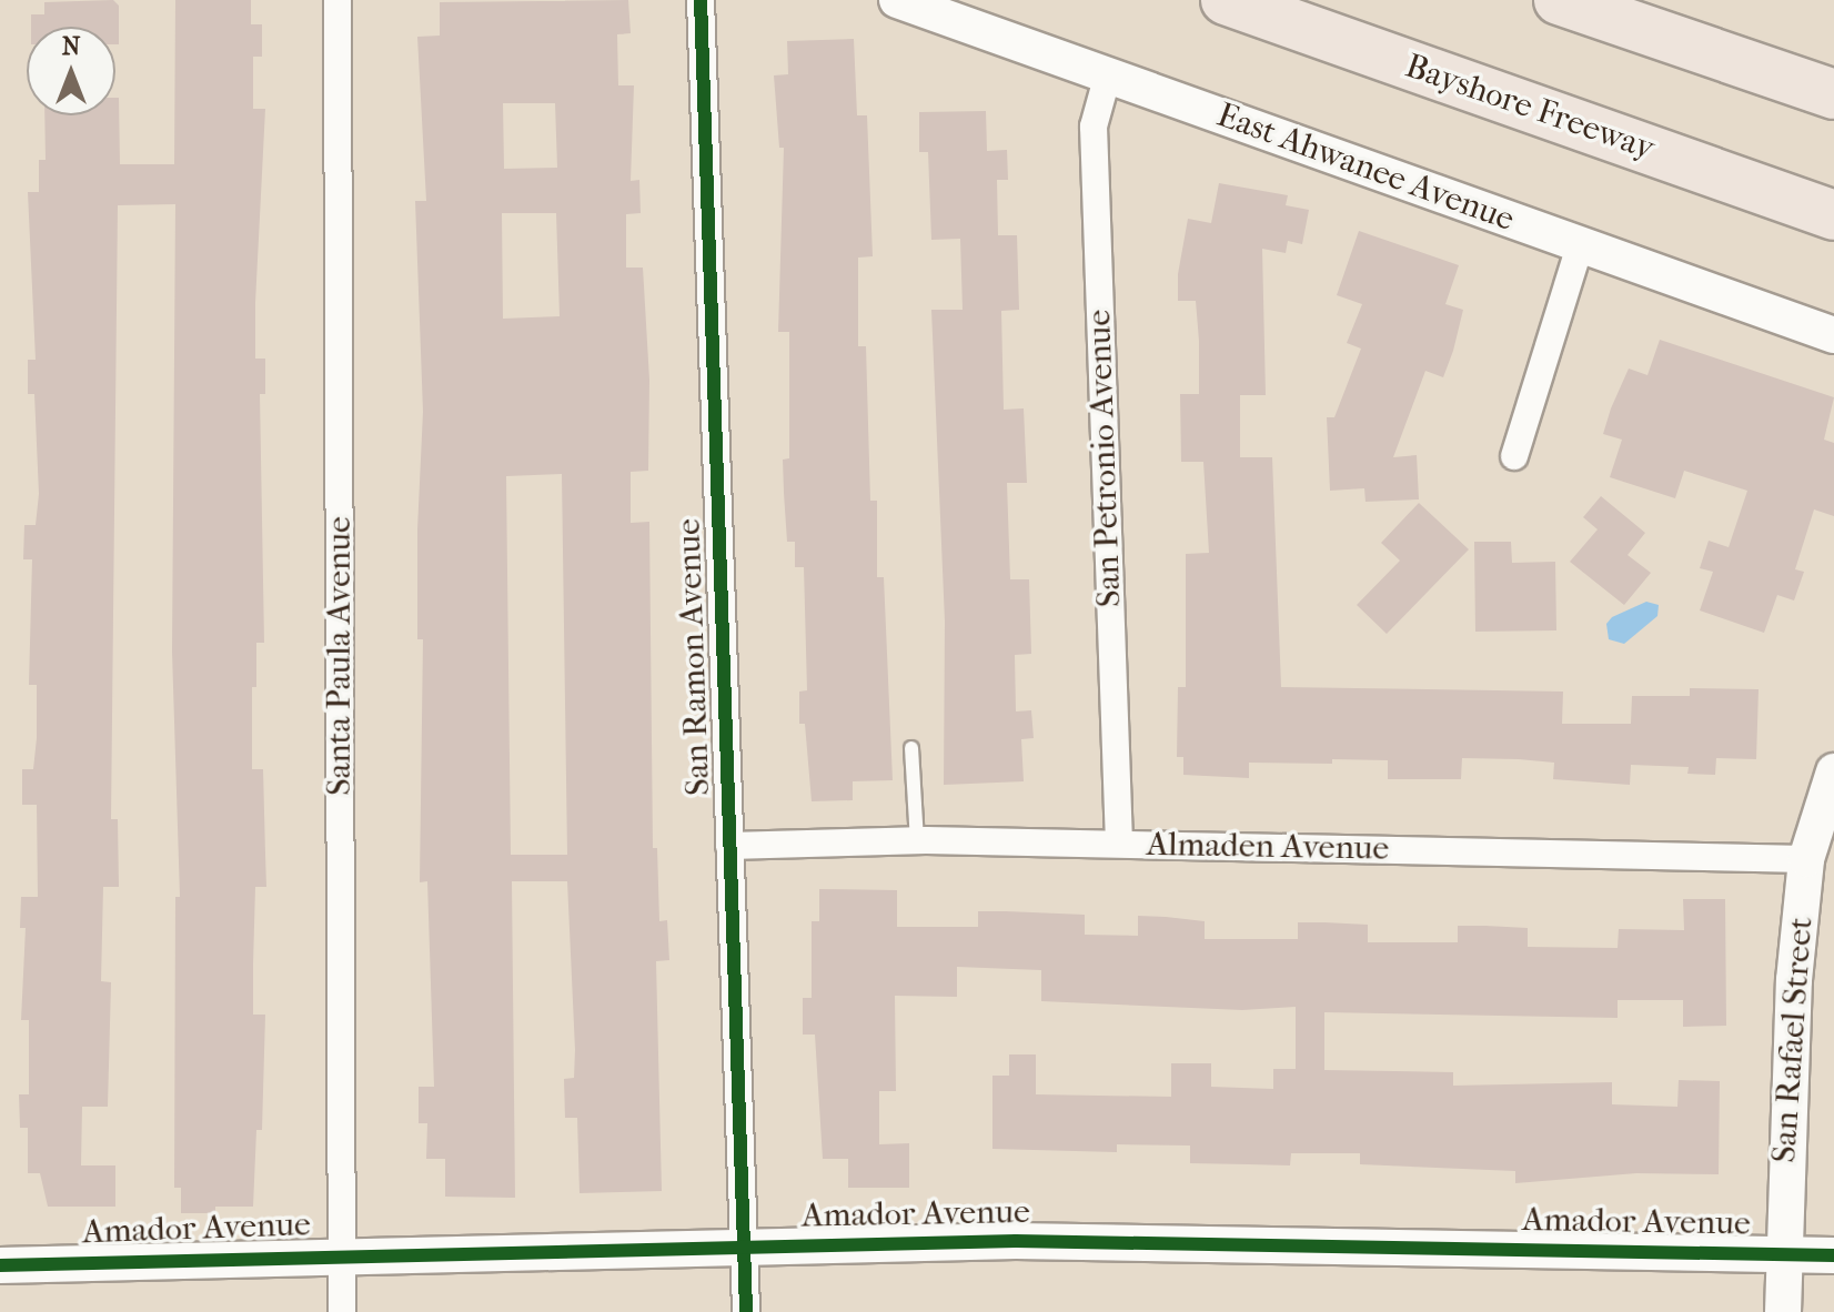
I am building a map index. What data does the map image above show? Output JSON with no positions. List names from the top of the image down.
{
  "streets": {
    "highway": ["Bayshore Freeway"],
    "street": [
      "East Ahwanee Avenue",
      "San Petronio Avenue",
      "Santa Paula Avenue",
      "San Ramon Avenue",
      "Almaden Avenue",
      "San Rafael Street",
      "Amador Avenue"
    ]
  },
  "crossings": [
    ["East Ahwanee Avenue", "San Petronio Avenue"],
    ["San Petronio Avenue", "Almaden Avenue"],
    ["Santa Paula Avenue", "Amador Avenue"],
    ["San Ramon Avenue", "Almaden Avenue"],
    ["San Ramon Avenue", "Amador Avenue"],
    ["Almaden Avenue", "San Rafael Street"],
    ["San Rafael Street", "Amador Avenue"]
  ],
  "north": "top"
}
